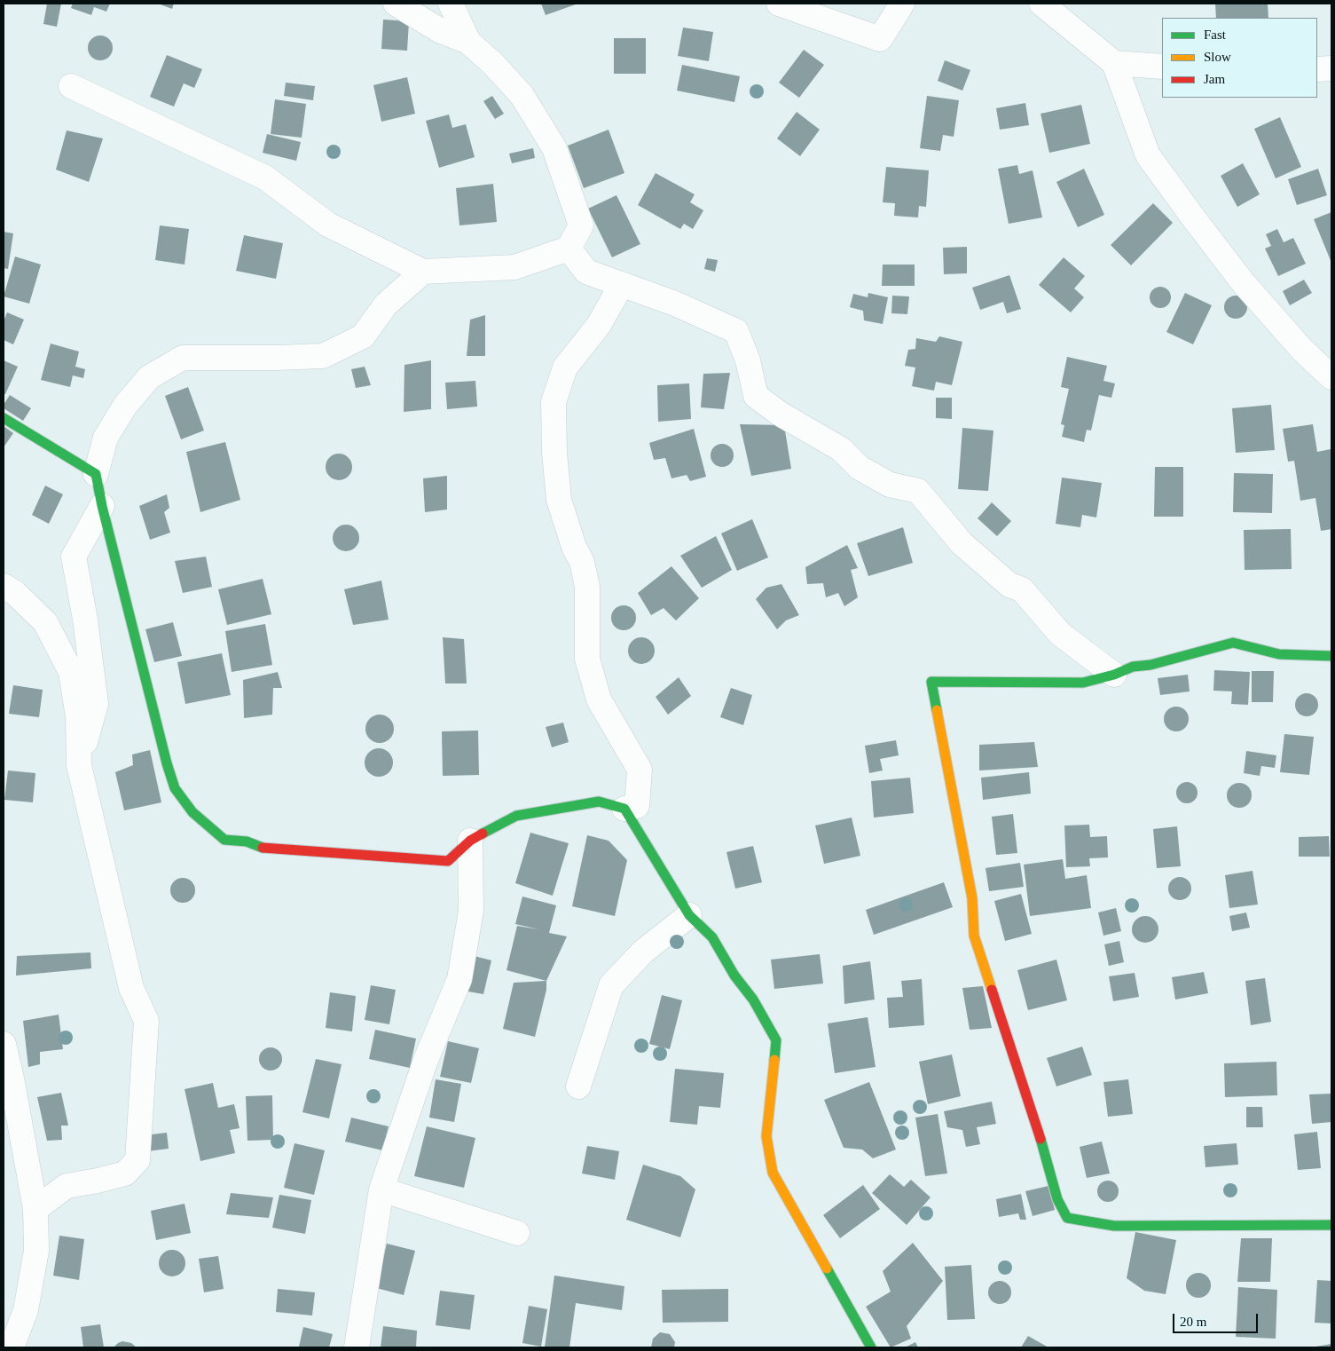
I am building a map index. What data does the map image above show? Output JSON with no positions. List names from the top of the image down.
{
  "legend": ["Fast", "Slow", "Jam"],
  "scale_bar": "20 m"
}
